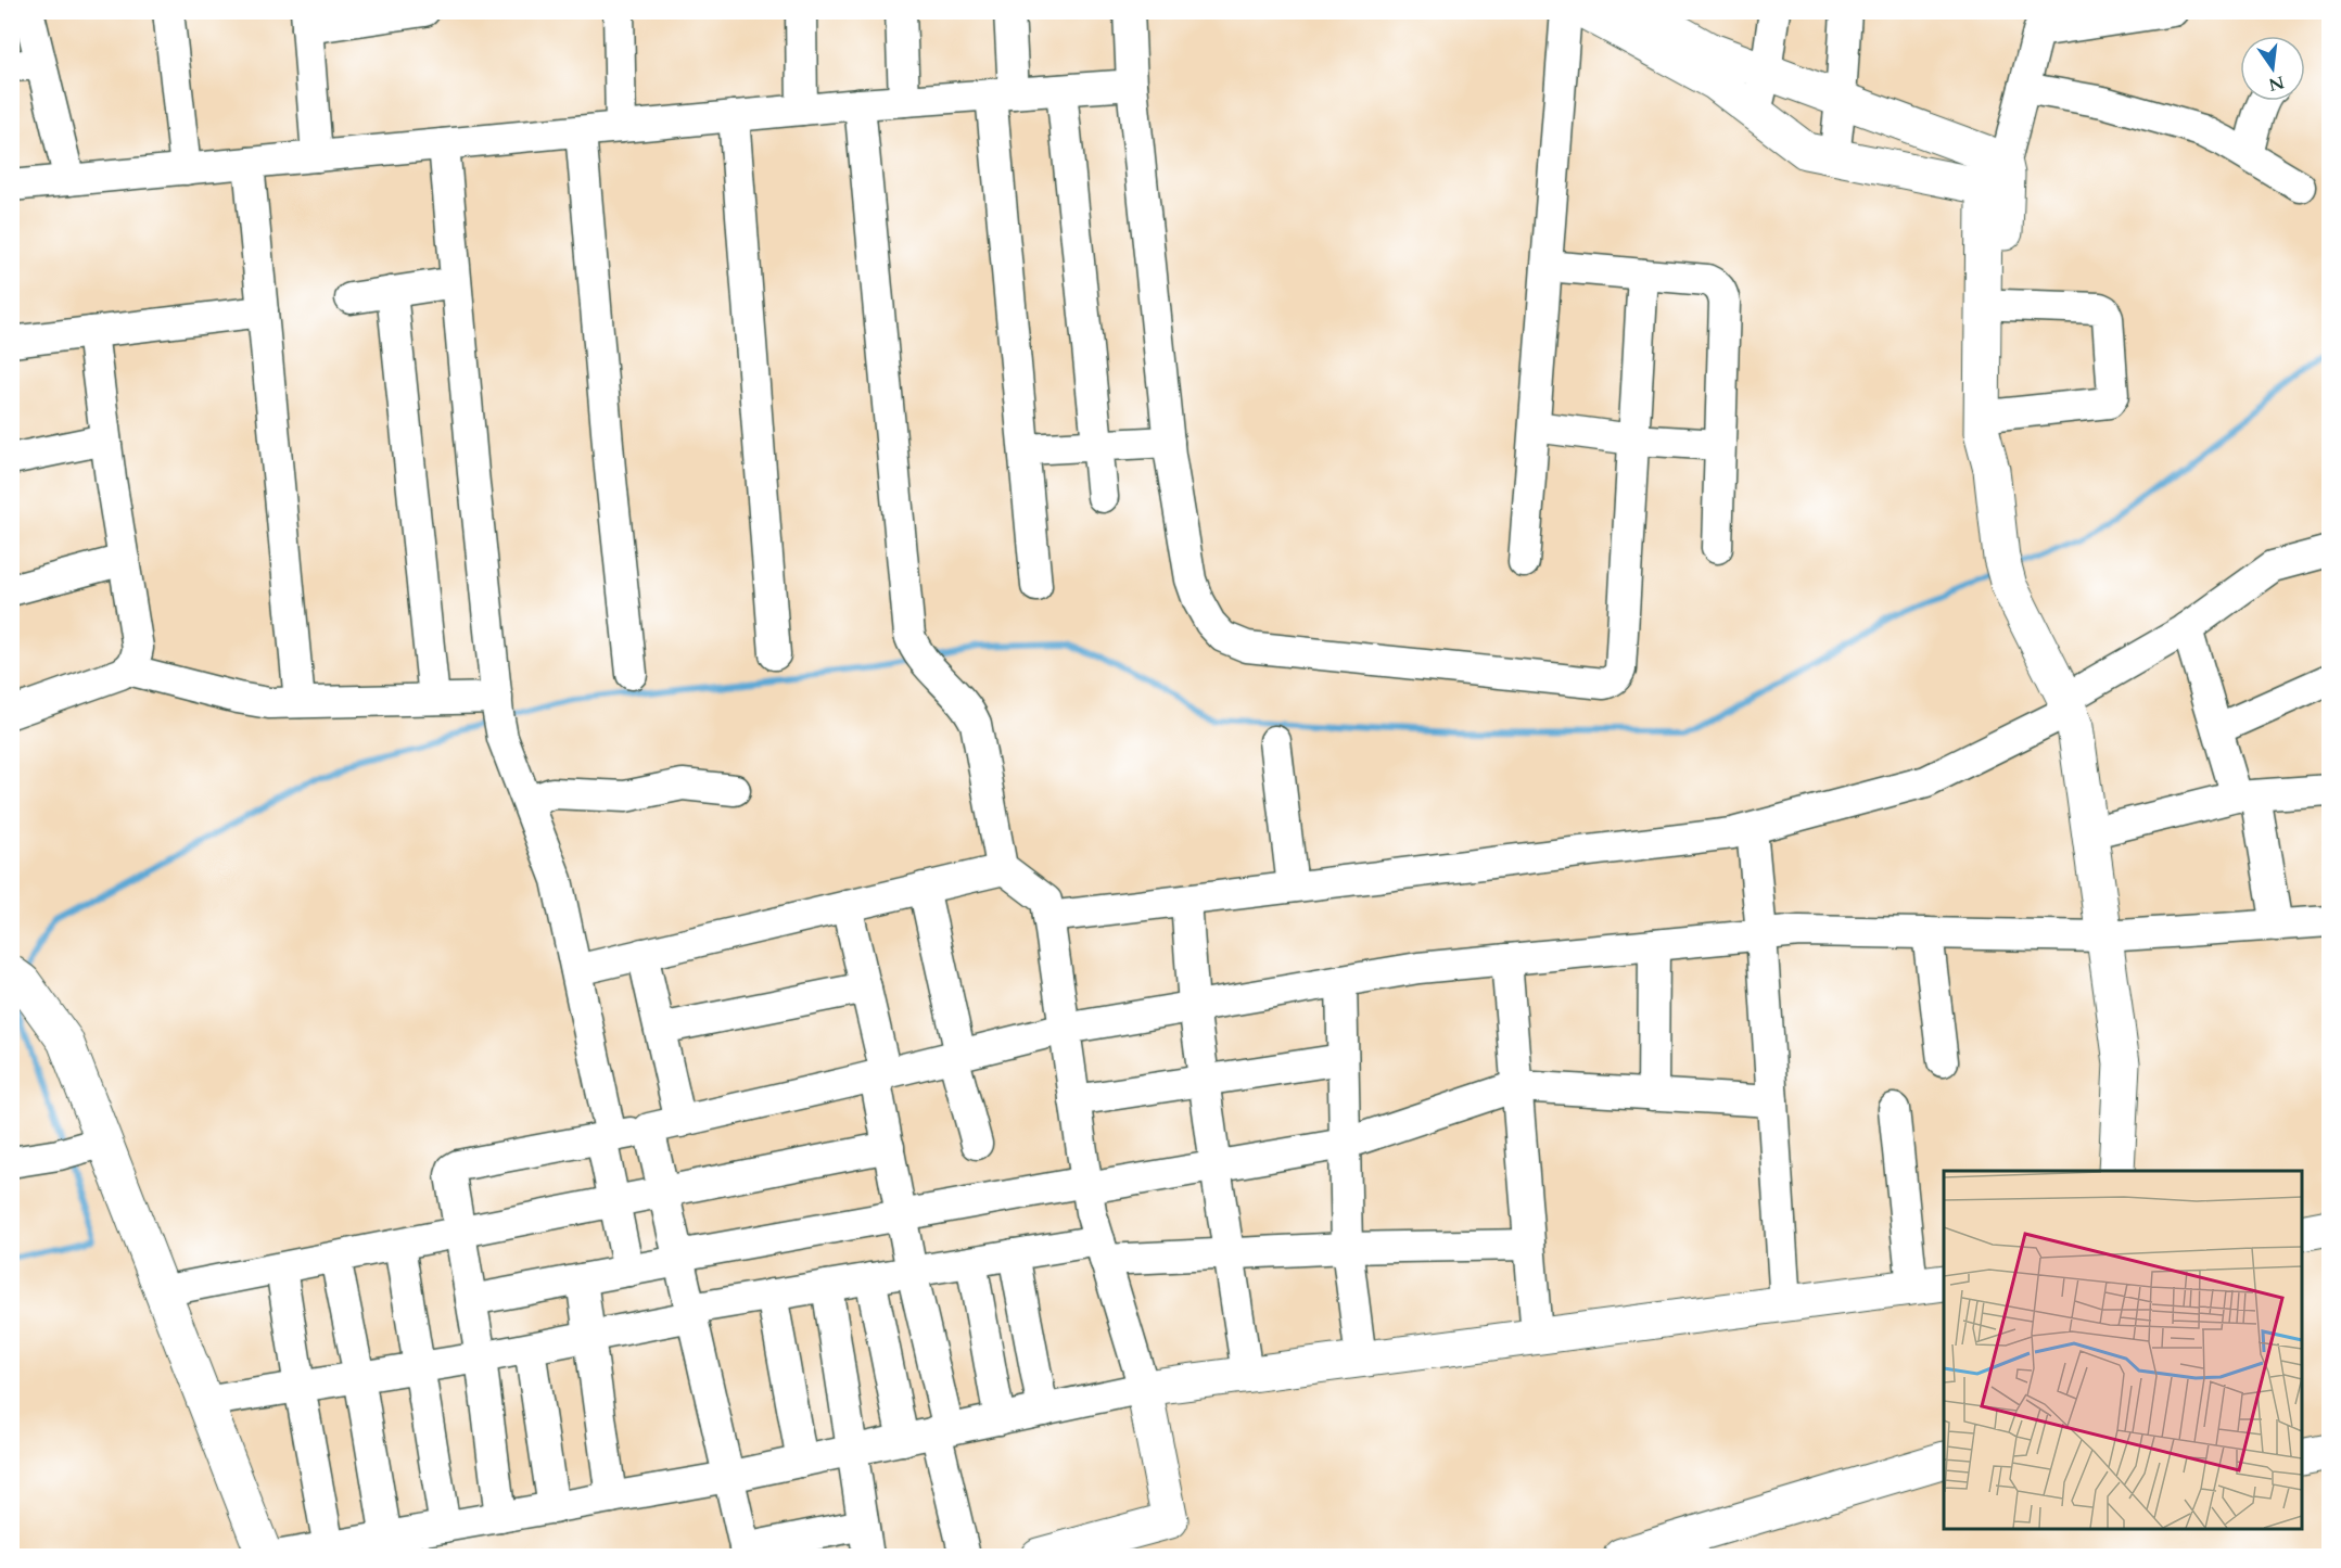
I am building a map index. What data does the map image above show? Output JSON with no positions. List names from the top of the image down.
{
  "north": "bottom"
}
